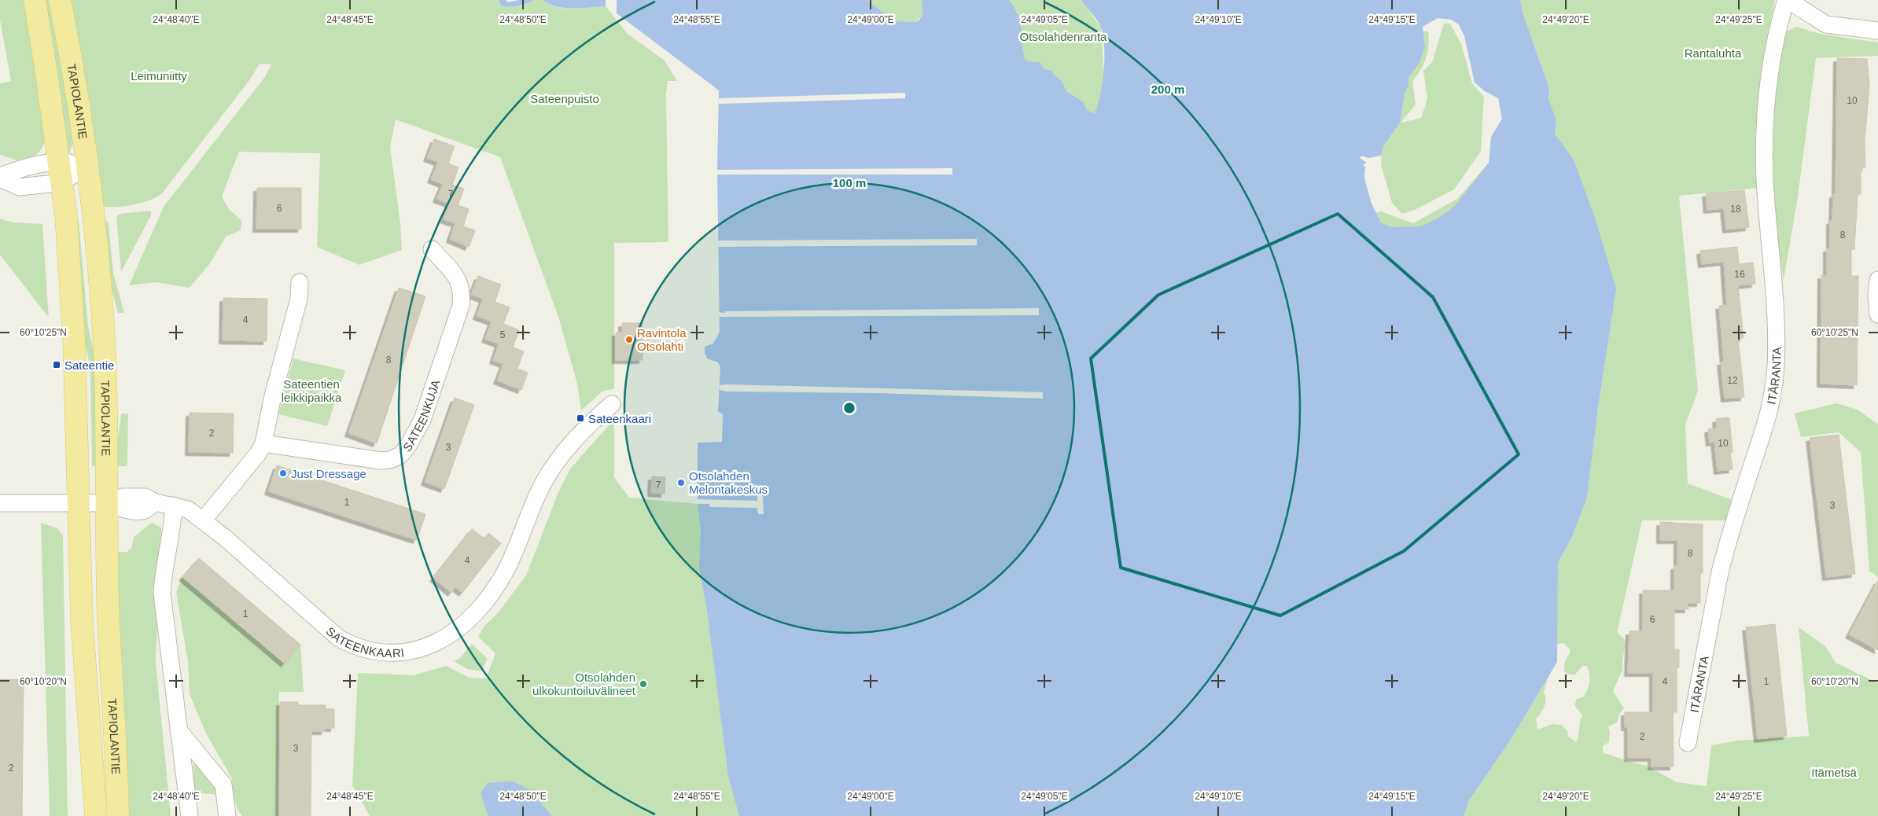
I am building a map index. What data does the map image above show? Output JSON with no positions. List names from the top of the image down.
{
  "streets": {
    "main road": ["TAPIOLANTIE"],
    "street": ["ITÄRANTA", "SATEENKUJA", "SATEENKAARI"]
  },
  "crossings": [
    ["TAPIOLANTIE", "SATEENKAARI"]
  ],
  "parks": [
    "Otsolahdenranta",
    "Rantaluhta",
    "Leimuniitty",
    "Sateenpuisto",
    "Sateentien leikkipaikka",
    "Itämetsä"
  ],
  "places": {
    "other": [
      "Ravintola Otsolahti",
      "Just Dressage",
      "Otsolahden Melontakeskus",
      "Otsolahden ulkokuntoiluvälineet"
    ],
    "transit": ["Sateentie", "Sateenkaari"]
  },
  "house_numbers": [
    "10",
    "7",
    "6",
    "18",
    "8",
    "16",
    "4",
    "5",
    "8",
    "12",
    "2",
    "10",
    "3",
    "7",
    "1",
    "3",
    "8",
    "4",
    "1",
    "6",
    "4",
    "1",
    "2",
    "3",
    "2"
  ],
  "coordinates": [
    "24°48'40\"E",
    "24°48'45\"E",
    "24°48'50\"E",
    "24°48'55\"E",
    "24°49'00\"E",
    "24°49'05\"E",
    "24°49'10\"E",
    "24°49'15\"E",
    "24°49'20\"E",
    "24°49'25\"E",
    "60°10'25\"N",
    "60°10'20\"N"
  ],
  "rings": ["200 m", "100 m"]
}
